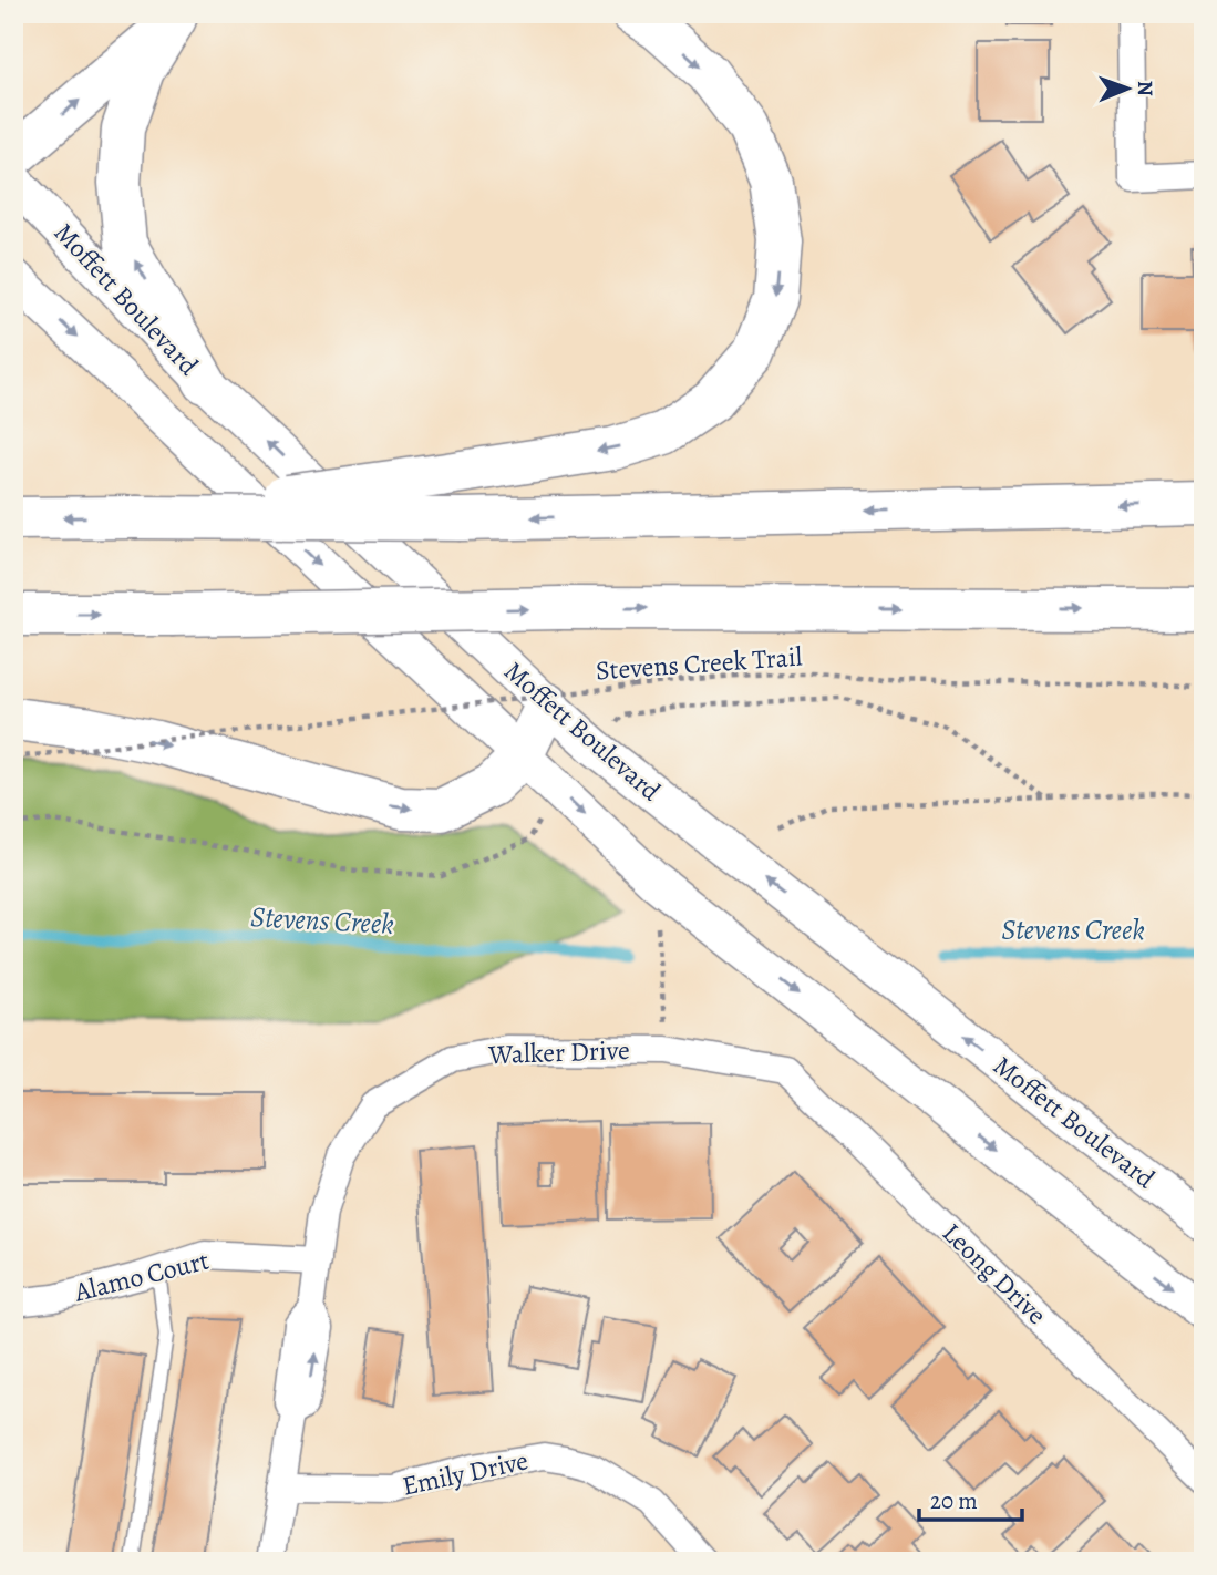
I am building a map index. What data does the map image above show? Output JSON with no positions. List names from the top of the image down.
{
  "streets": {
    "main road": ["Moffett Boulevard"],
    "street": [
      "Walker Drive",
      "Leong Drive",
      "Alamo Court",
      "Emily Drive"
    ],
    "path": ["Stevens Creek Trail"]
  },
  "crossings": [
    ["Walker Drive", "Leong Drive"],
    ["Walker Drive", "Alamo Court"],
    ["Walker Drive", "Emily Drive"]
  ],
  "water": ["Stevens Creek"],
  "scale_bar": "20 m",
  "north": "right"
}
